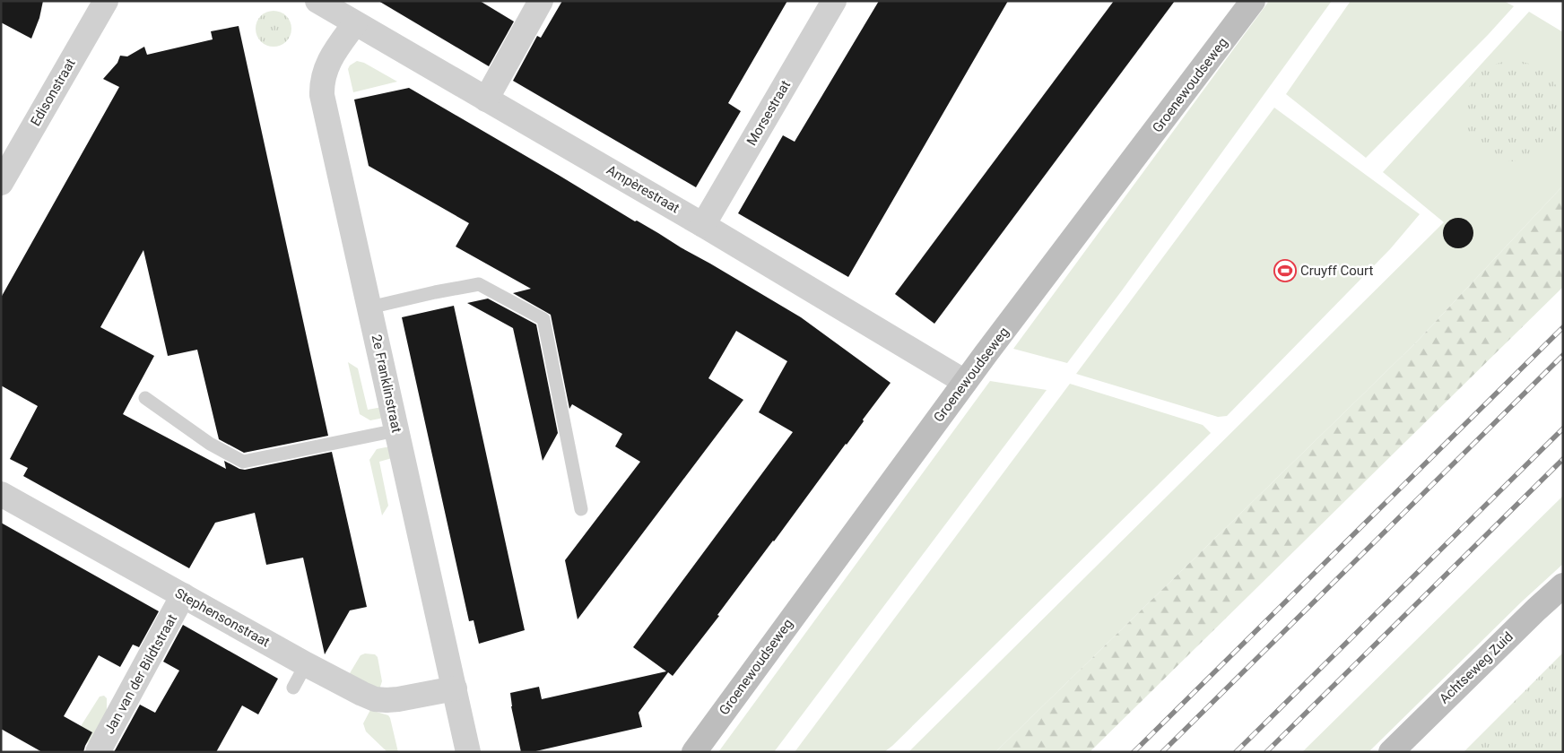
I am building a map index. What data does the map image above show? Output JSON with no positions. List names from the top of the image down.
{
  "streets": {
    "street": [
      "Groenewoudseweg",
      "Edisonstraat",
      "Morsestraat",
      "Ampèrestraat",
      "2e Franklinstraat",
      "Stephensonstraat",
      "Achtseweg Zuid",
      "Jan van der Bildtstraat"
    ]
  },
  "crossings": [
    ["Groenewoudseweg", "Ampèrestraat"],
    ["Morsestraat", "Ampèrestraat"],
    ["Ampèrestraat", "2e Franklinstraat"],
    ["2e Franklinstraat", "Stephensonstraat"],
    ["Stephensonstraat", "Jan van der Bildtstraat"]
  ],
  "places": {
    "sports": ["Cruyff Court"]
  }
}
